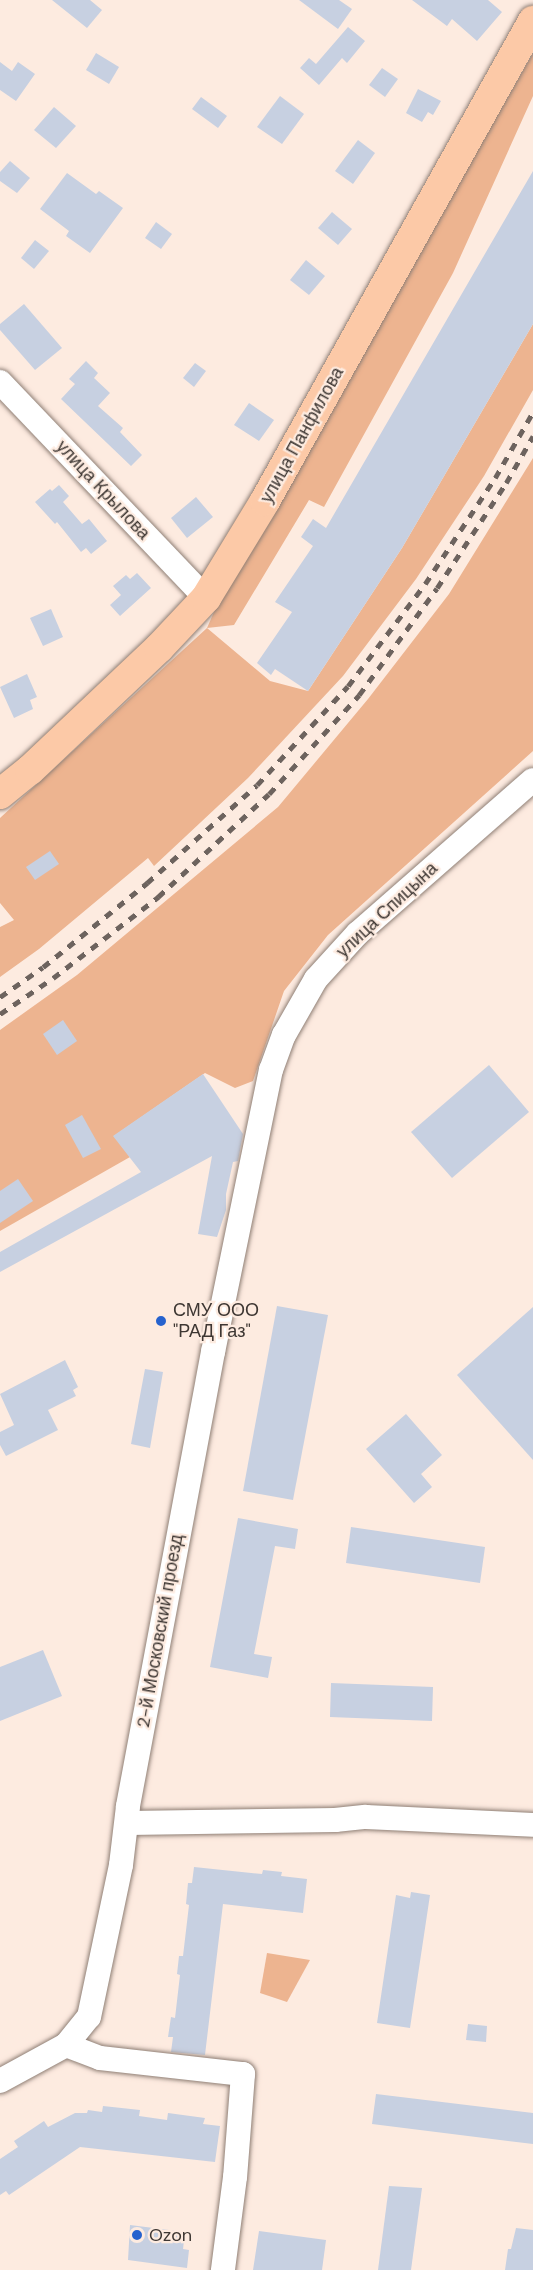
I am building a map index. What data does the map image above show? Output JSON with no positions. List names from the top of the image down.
{
  "streets": {
    "main road": ["улица Панфилова"],
    "street": ["улица Крылова", "улица Спицына", "2-й Московский проезд"]
  },
  "crossings": [
    ["улица Панфилова", "улица Крылова"],
    ["улица Спицына", "2-й Московский проезд"]
  ],
  "places": ["СМУ ООО \"РАД Газ\"", "Ozon"]
}
